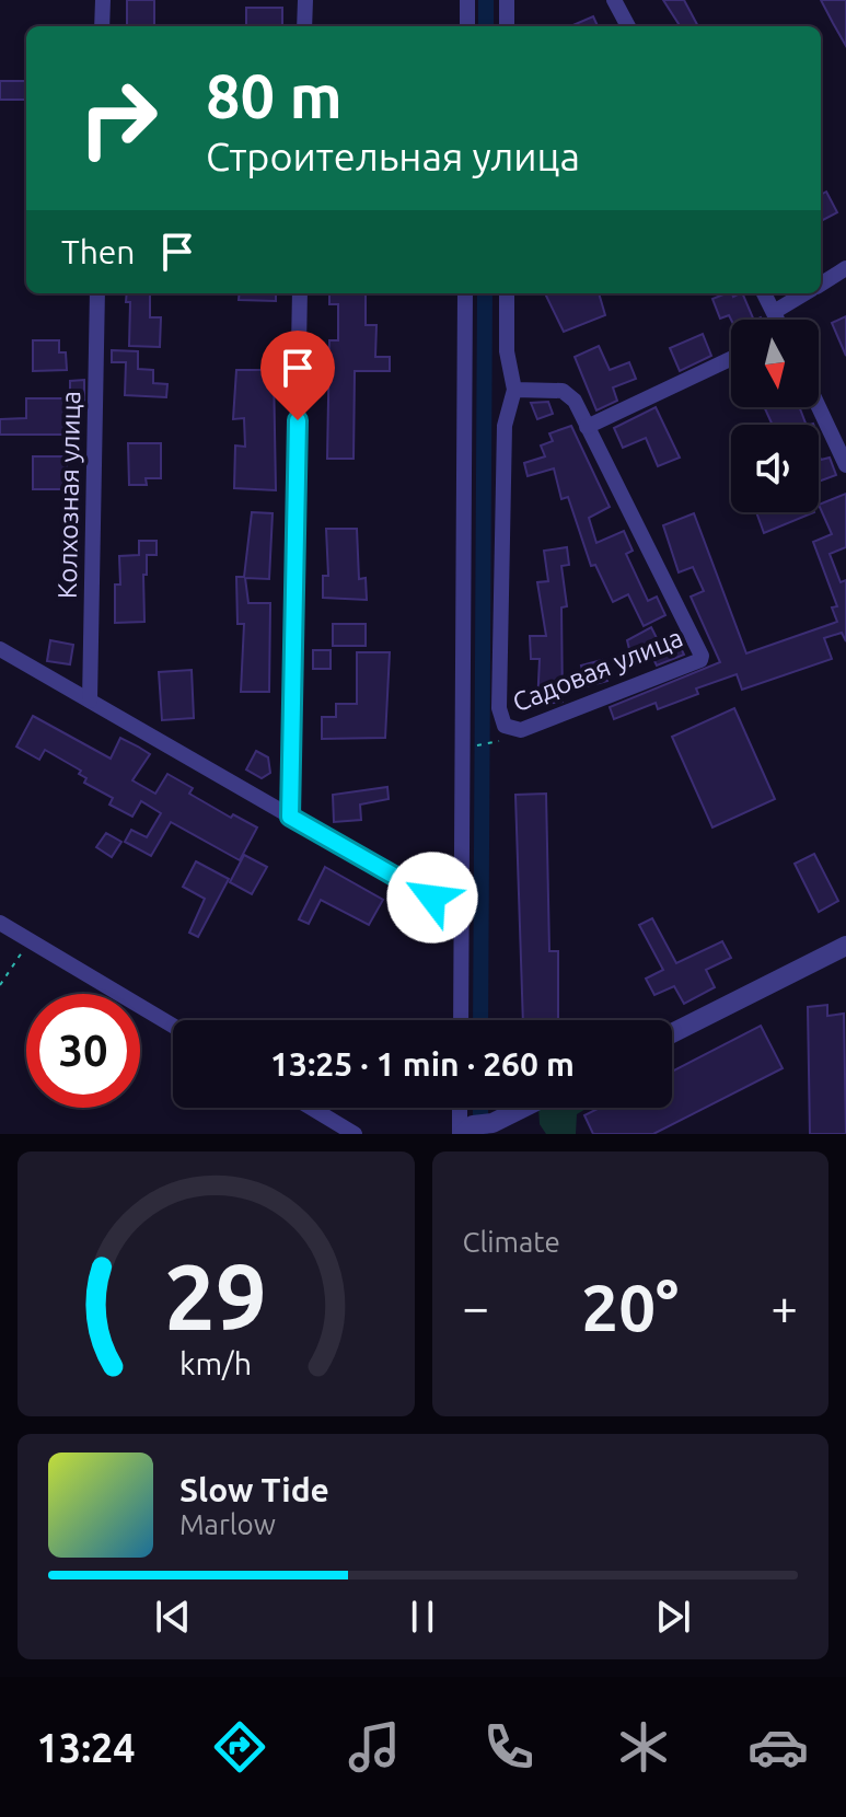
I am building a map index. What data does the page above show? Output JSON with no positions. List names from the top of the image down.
{
  "streets": {
    "street": ["Колхозная улица", "Садовая улица"]
  },
  "north": "bottom",
  "page": {
    "turn": ["80 m", "Строительная улица"],
    "then": "Then",
    "limit": "30",
    "trip": "13:25 · 1 min · 260 m",
    "tile": "Climate",
    "heat": ["−", "20°", "+"],
    "song": ["Slow Tide", "Marlow"],
    "tabs": "13:24",
    "gauge": ["29", "km/h"]
  }
}
